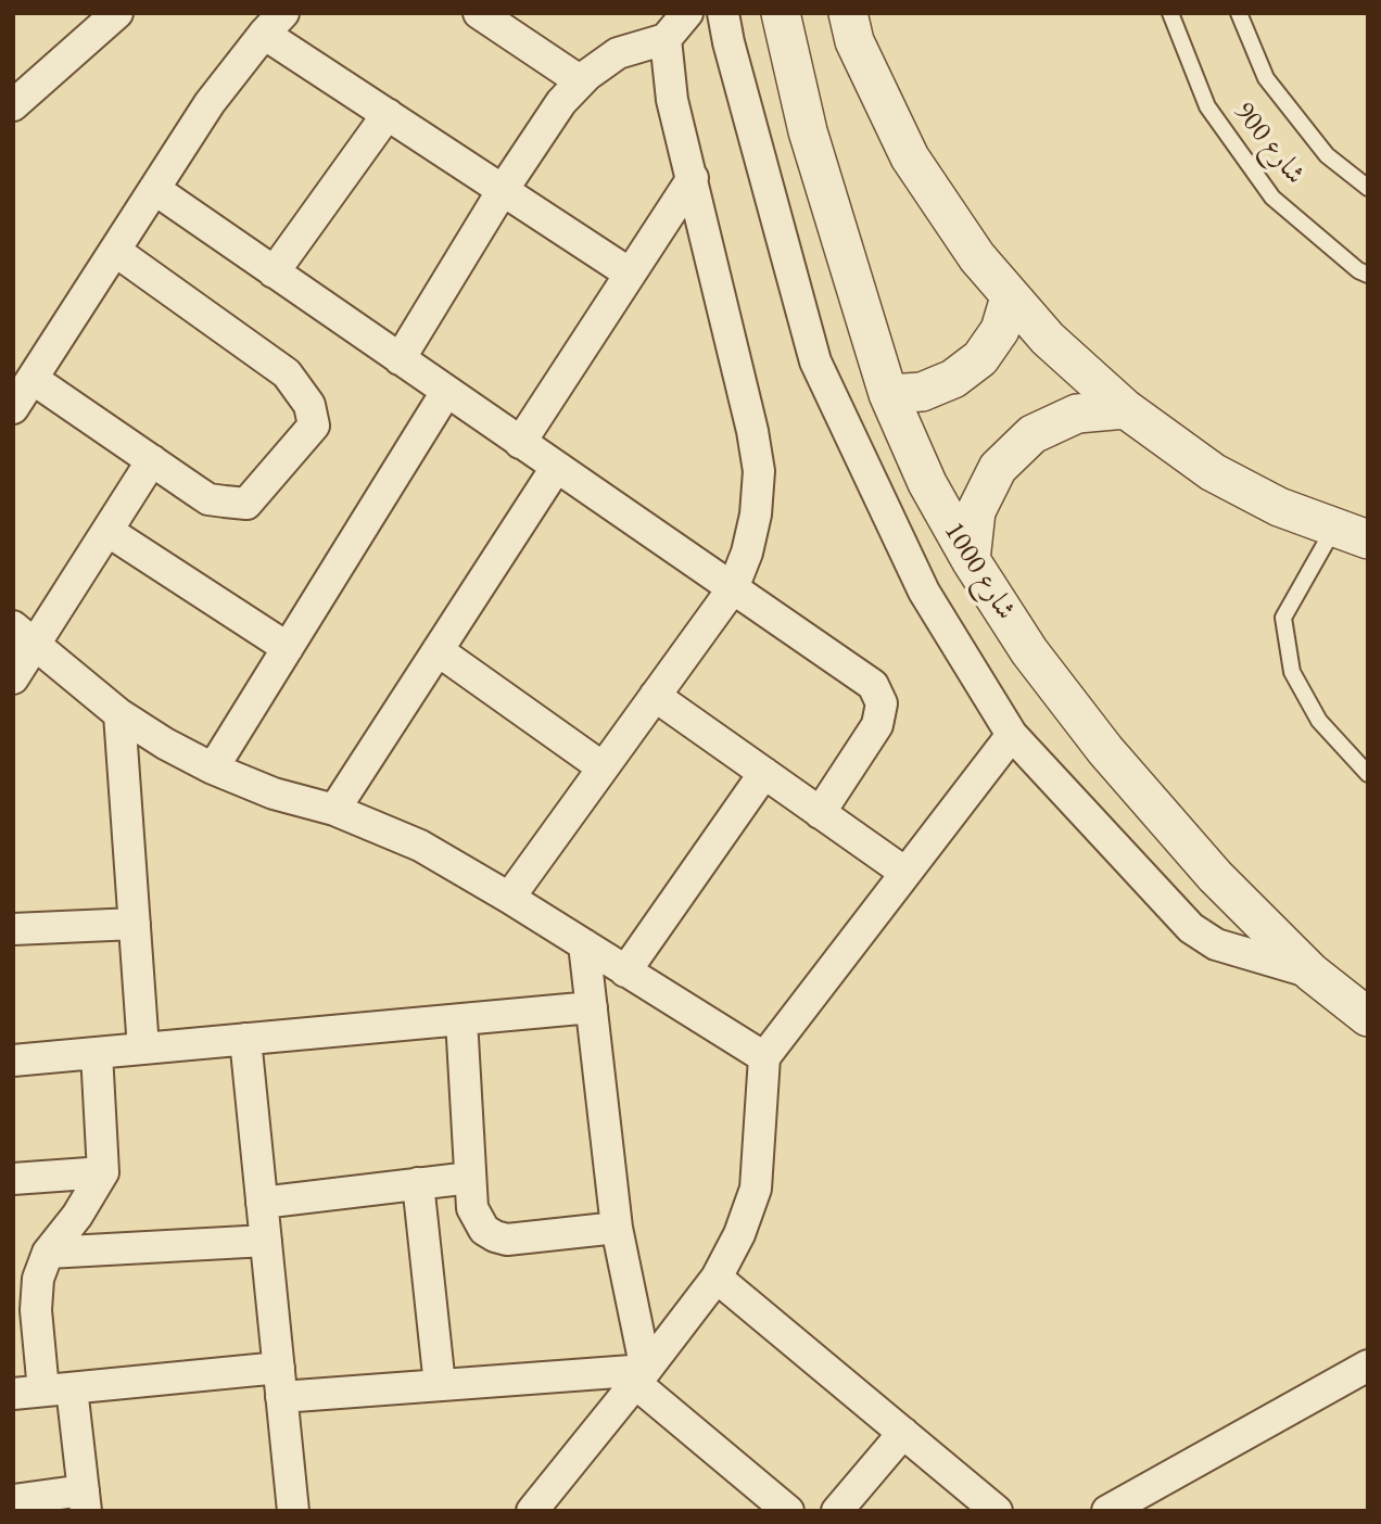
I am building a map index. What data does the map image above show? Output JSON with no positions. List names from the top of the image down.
{
  "streets": {
    "street": ["شارع 1000"],
    "lane": ["شارع 900"]
  }
}
